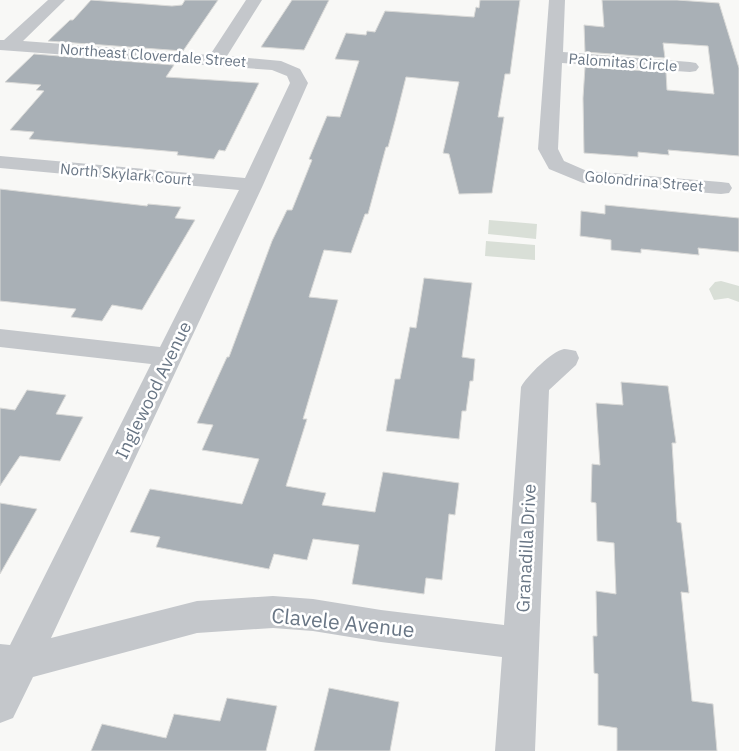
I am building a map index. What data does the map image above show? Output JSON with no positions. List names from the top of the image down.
{
  "streets": {
    "street": [
      "Northeast Cloverdale Street",
      "Palomitas Circle",
      "North Skylark Court",
      "Golondrina Street",
      "Inglewood Avenue",
      "Granadilla Drive",
      "Clavele Avenue"
    ]
  },
  "crossings": [
    ["Northeast Cloverdale Street", "Inglewood Avenue"],
    ["Palomitas Circle", "Golondrina Street"],
    ["North Skylark Court", "Inglewood Avenue"],
    ["Inglewood Avenue", "Clavele Avenue"],
    ["Granadilla Drive", "Clavele Avenue"]
  ]
}
